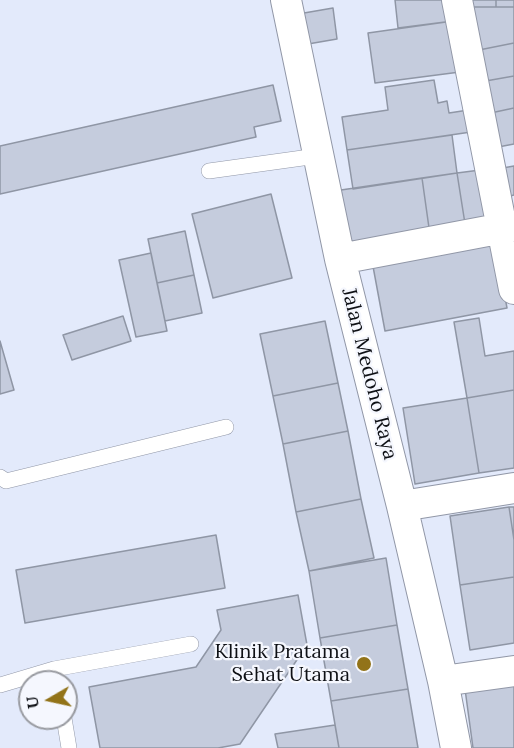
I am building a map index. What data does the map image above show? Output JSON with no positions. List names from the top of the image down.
{
  "streets": {
    "street": ["Jalan Medoho Raya"]
  },
  "places": ["Klinik Pratama Sehat Utama"],
  "north": "left"
}
